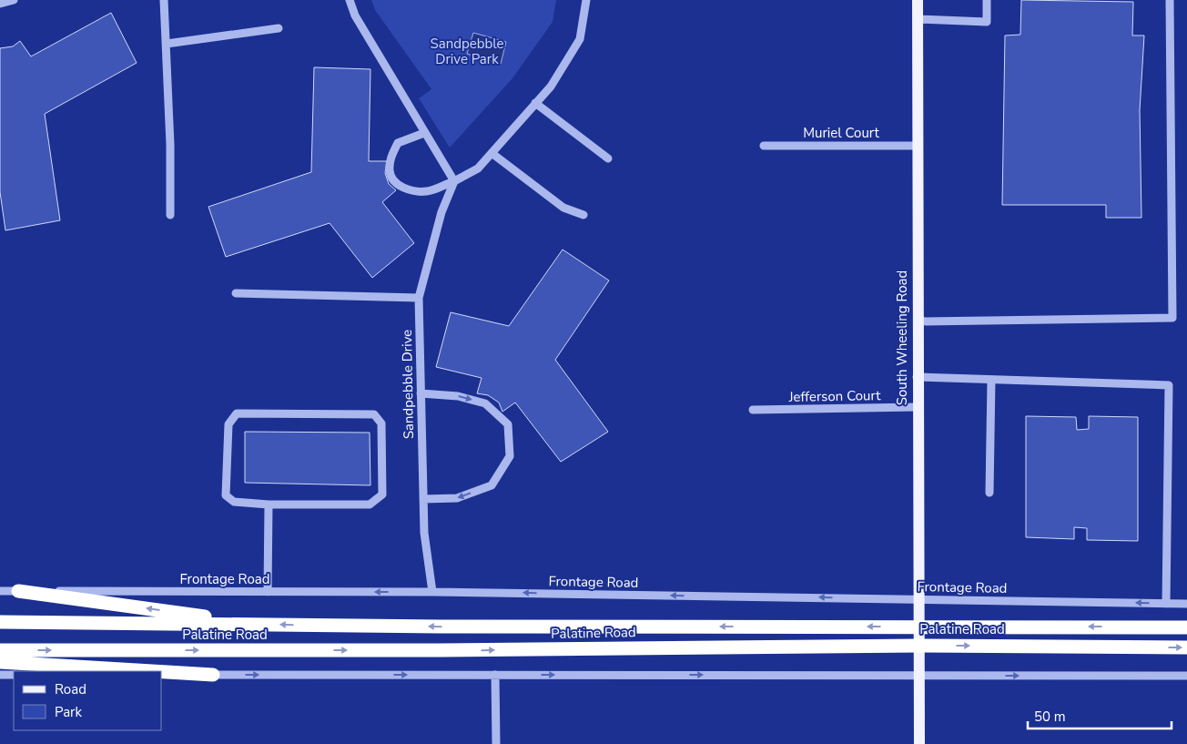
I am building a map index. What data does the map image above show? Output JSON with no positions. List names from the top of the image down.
{
  "streets": {
    "highway": ["Palatine Road"],
    "main road": ["South Wheeling Road"],
    "street": [
      "Muriel Court",
      "Sandpebble Drive",
      "Jefferson Court",
      "Frontage Road"
    ]
  },
  "crossings": [
    ["Muriel Court", "South Wheeling Road"],
    ["South Wheeling Road", "Jefferson Court"],
    ["South Wheeling Road", "Frontage Road"],
    ["South Wheeling Road", "Palatine Road"],
    ["Sandpebble Drive", "Frontage Road"]
  ],
  "one_way": ["Frontage Road"],
  "parks": ["Sandpebble Drive Park"],
  "legend": ["Road", "Park"],
  "scale_bar": "50 m"
}
